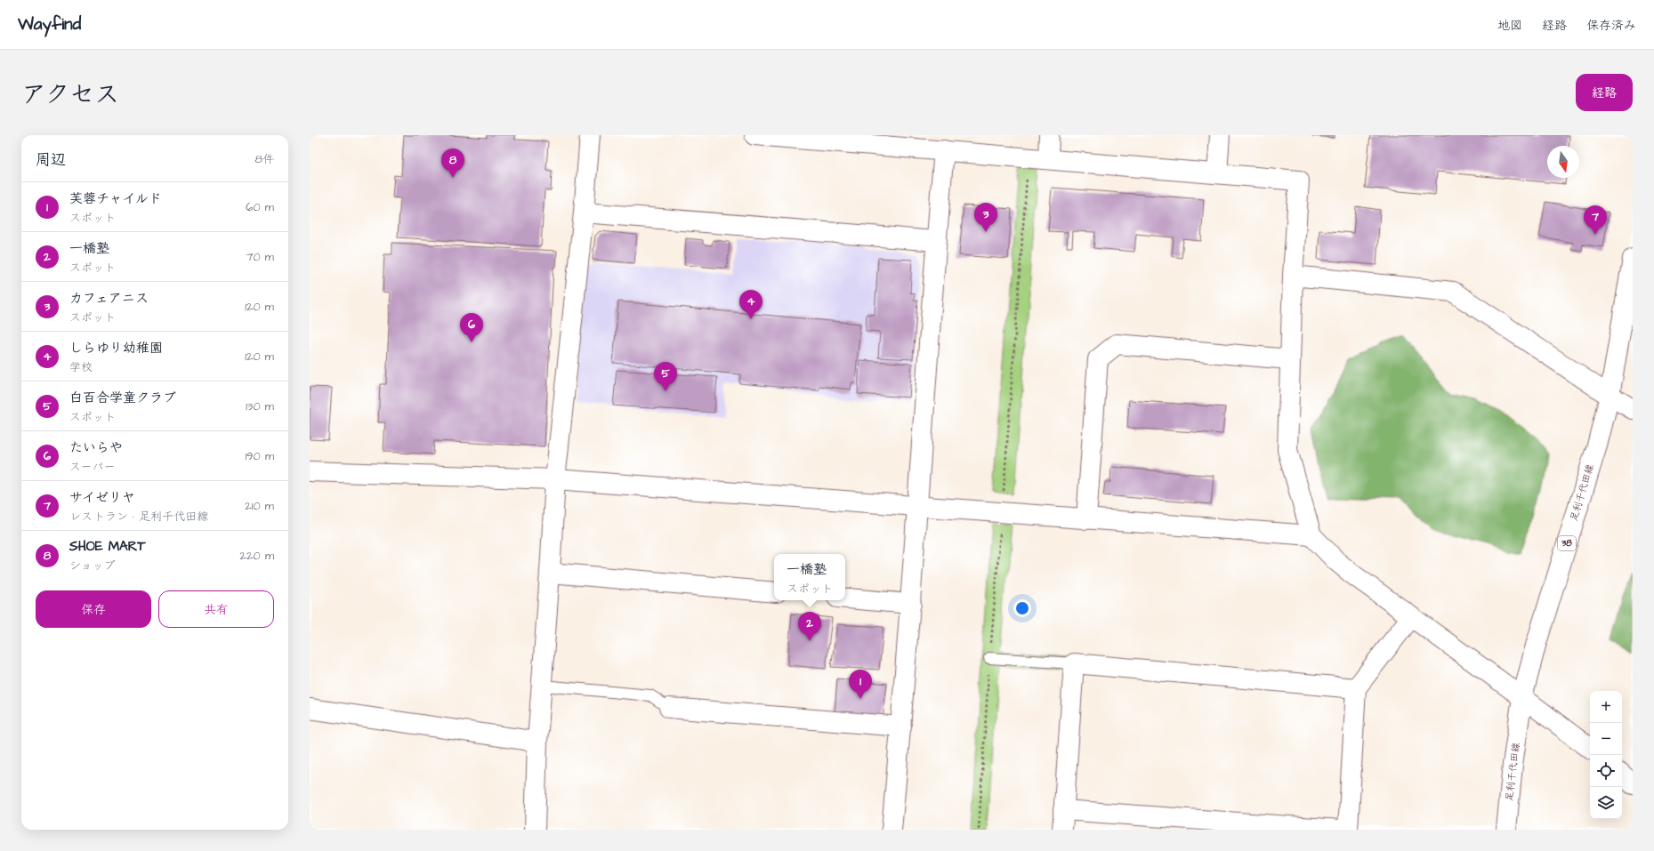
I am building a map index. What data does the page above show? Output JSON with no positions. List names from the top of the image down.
{
  "streets": {
    "street": ["足利千代田線", "38"]
  },
  "north": "bottom",
  "page": {
    "header": "Wayfind",
    "nav": ["地図", "経路", "保存済み"],
    "title": "アクセス",
    "buttons": [
      "経路",
      ["保存", "共有"]
    ],
    "heading": ["周辺", "8件"],
    "pins": [
      "8",
      "3",
      "7",
      "4",
      "6",
      "5",
      "2",
      "1"
    ],
    "list": [
      {
        "mark": "1",
        "name": "芙蓉チャイルド",
        "note": "スポット",
        "value": "60 m"
      },
      {
        "mark": "2",
        "name": "一橋塾",
        "note": "スポット",
        "value": "70 m"
      },
      {
        "mark": "3",
        "name": "カフェアニス",
        "note": "スポット",
        "value": "120 m"
      },
      {
        "mark": "4",
        "name": "しらゆり幼稚園",
        "note": "学校",
        "value": "120 m"
      },
      {
        "mark": "5",
        "name": "白百合学童クラブ",
        "note": "スポット",
        "value": "130 m"
      },
      {
        "mark": "6",
        "name": "たいらや",
        "note": "スーパー",
        "value": "190 m"
      },
      {
        "mark": "7",
        "name": "サイゼリヤ",
        "note": "レストラン · 足利千代田線",
        "value": "210 m"
      },
      {
        "mark": "8",
        "name": "SHOE MART",
        "note": "ショップ",
        "value": "220 m"
      }
    ],
    "popup": ["一橋塾", "スポット"],
    "map_buttons": ["+", "−"]
  }
}
